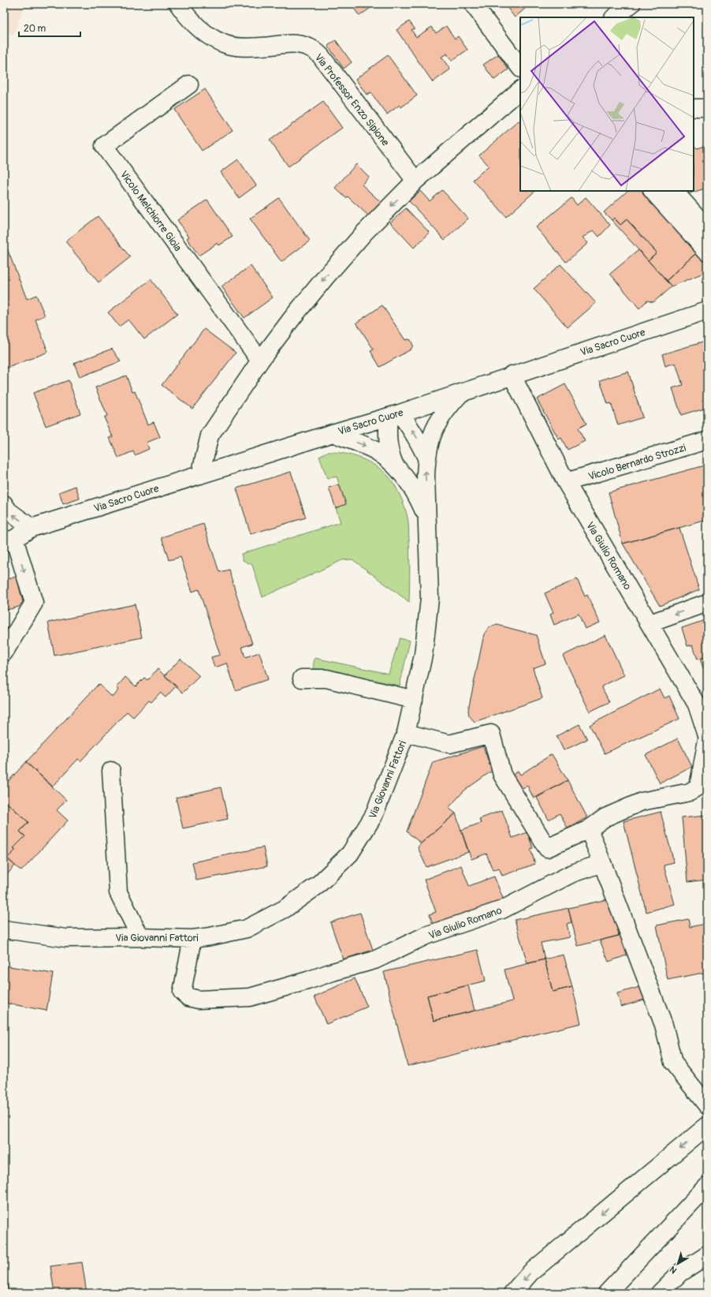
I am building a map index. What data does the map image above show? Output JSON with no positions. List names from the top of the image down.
{
  "streets": {
    "street": [
      "Via Professor Enzo Sipione",
      "Vicolo Melchiorre Gioia",
      "Via Sacro Cuore",
      "Vicolo Bernardo Strozzi",
      "Via Giulio Romano",
      "Via Giovanni Fattori"
    ]
  },
  "crossings": [
    ["Via Sacro Cuore", "Via Giulio Romano"],
    ["Vicolo Bernardo Strozzi", "Via Giulio Romano"],
    ["Via Giulio Romano", "Via Giovanni Fattori"]
  ],
  "scale_bar": "20 m",
  "north": "bottom left"
}
